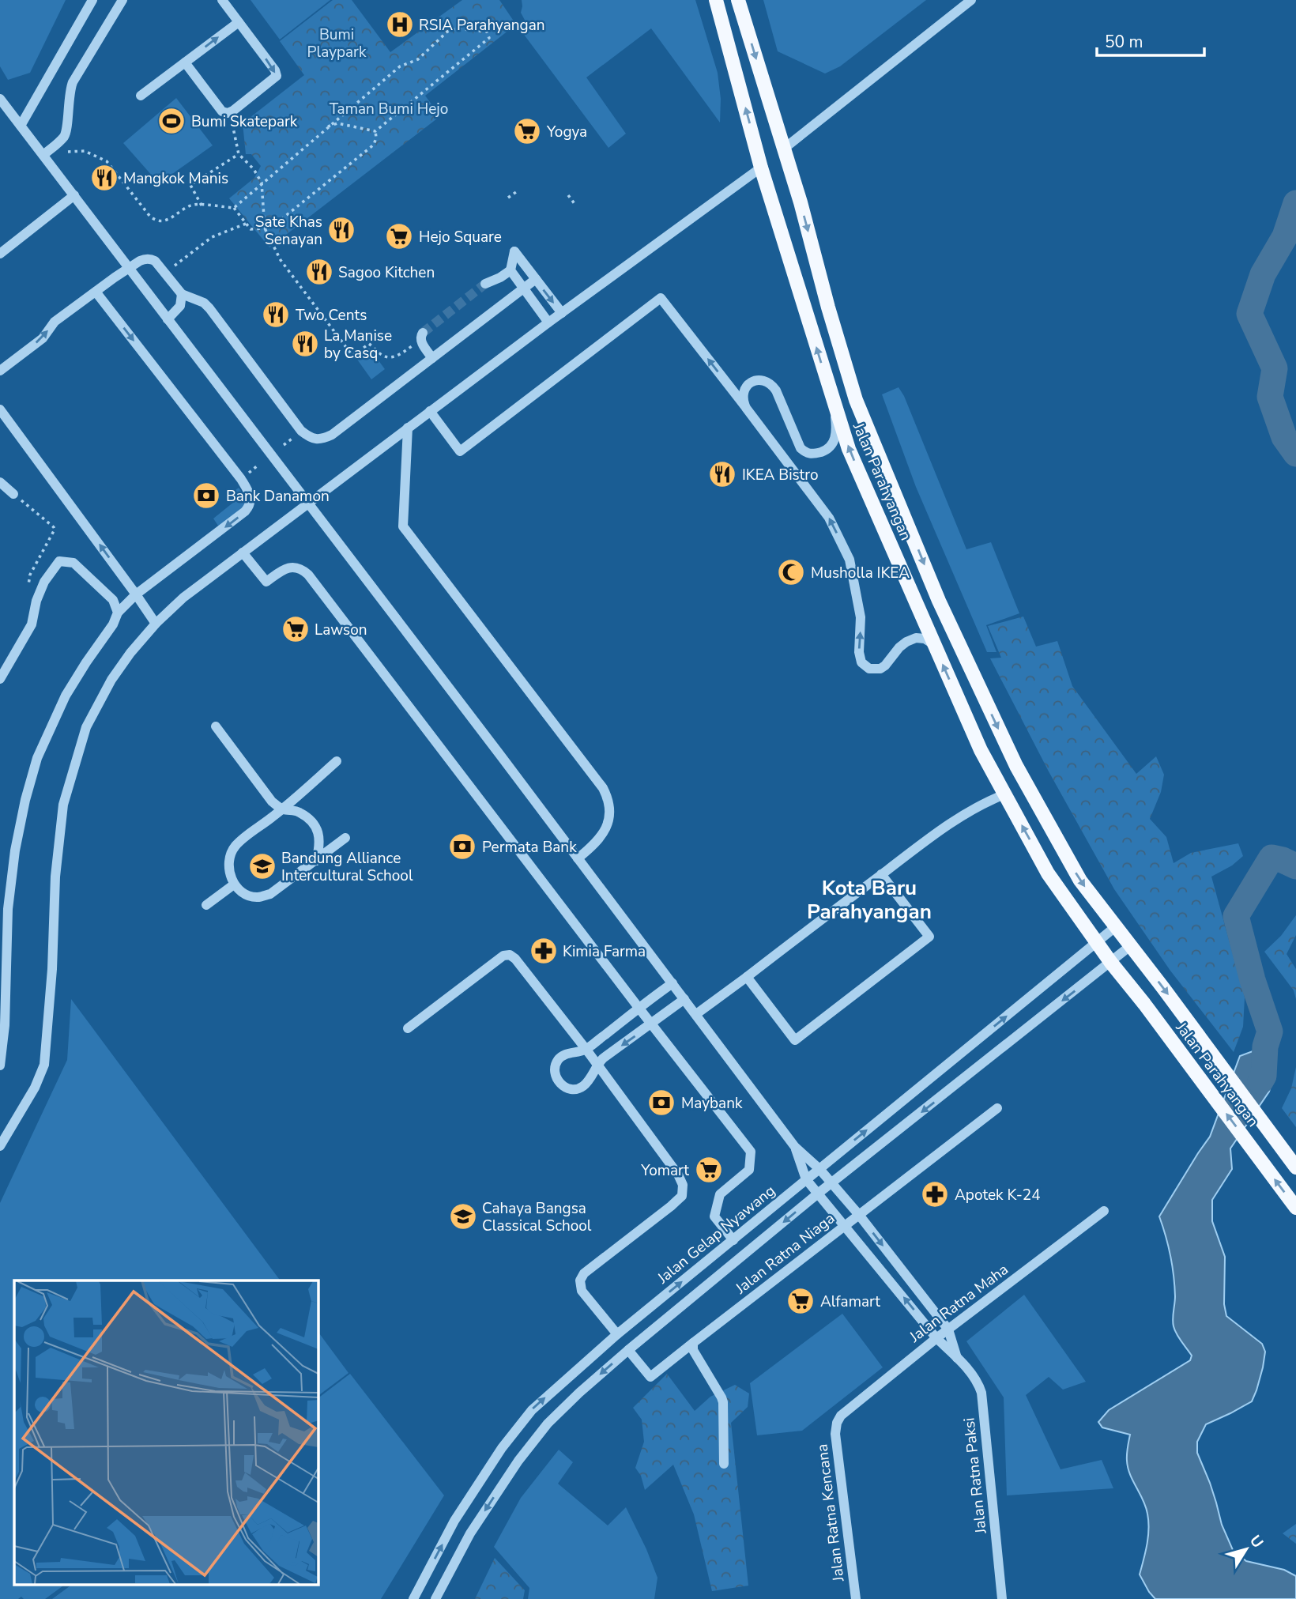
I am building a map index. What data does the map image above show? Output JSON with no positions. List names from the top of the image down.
{
  "streets": {
    "main road": ["Jalan Parahyangan"],
    "street": [
      "Jalan Gelap Nyawang",
      "Jalan Ratna Niaga",
      "Jalan Ratna Maha",
      "Jalan Ratna Paksi",
      "Jalan Ratna Kencana"
    ]
  },
  "crossings": [
    ["Jalan Parahyangan", "Jalan Gelap Nyawang"],
    ["Jalan Gelap Nyawang", "Jalan Ratna Paksi"],
    ["Jalan Ratna Niaga", "Jalan Ratna Paksi"],
    ["Jalan Ratna Maha", "Jalan Ratna Paksi"],
    ["Jalan Ratna Maha", "Jalan Ratna Kencana"]
  ],
  "districts": ["Kota Baru Parahyangan"],
  "parks": ["Bumi Playpark", "Taman Bumi Hejo"],
  "places": {
    "hospital": ["RSIA Parahyangan"],
    "sports": ["Bumi Skatepark"],
    "supermarket": [
      "Yogya",
      "Hejo Square",
      "Lawson",
      "Yomart",
      "Alfamart"
    ],
    "restaurant": [
      "Mangkok Manis",
      "Sate Khas Senayan",
      "Sagoo Kitchen",
      "Two Cents",
      "La Manise by Casq",
      "IKEA Bistro"
    ],
    "bank": ["Bank Danamon", "Permata Bank", "Maybank"],
    "mosque": ["Musholla IKEA"],
    "school or university": ["Bandung Alliance Intercultural School", "Cahaya Bangsa Classical School"],
    "pharmacy": ["Kimia Farma", "Apotek K-24"]
  },
  "scale_bar": "50 m",
  "north": "top right"
}
